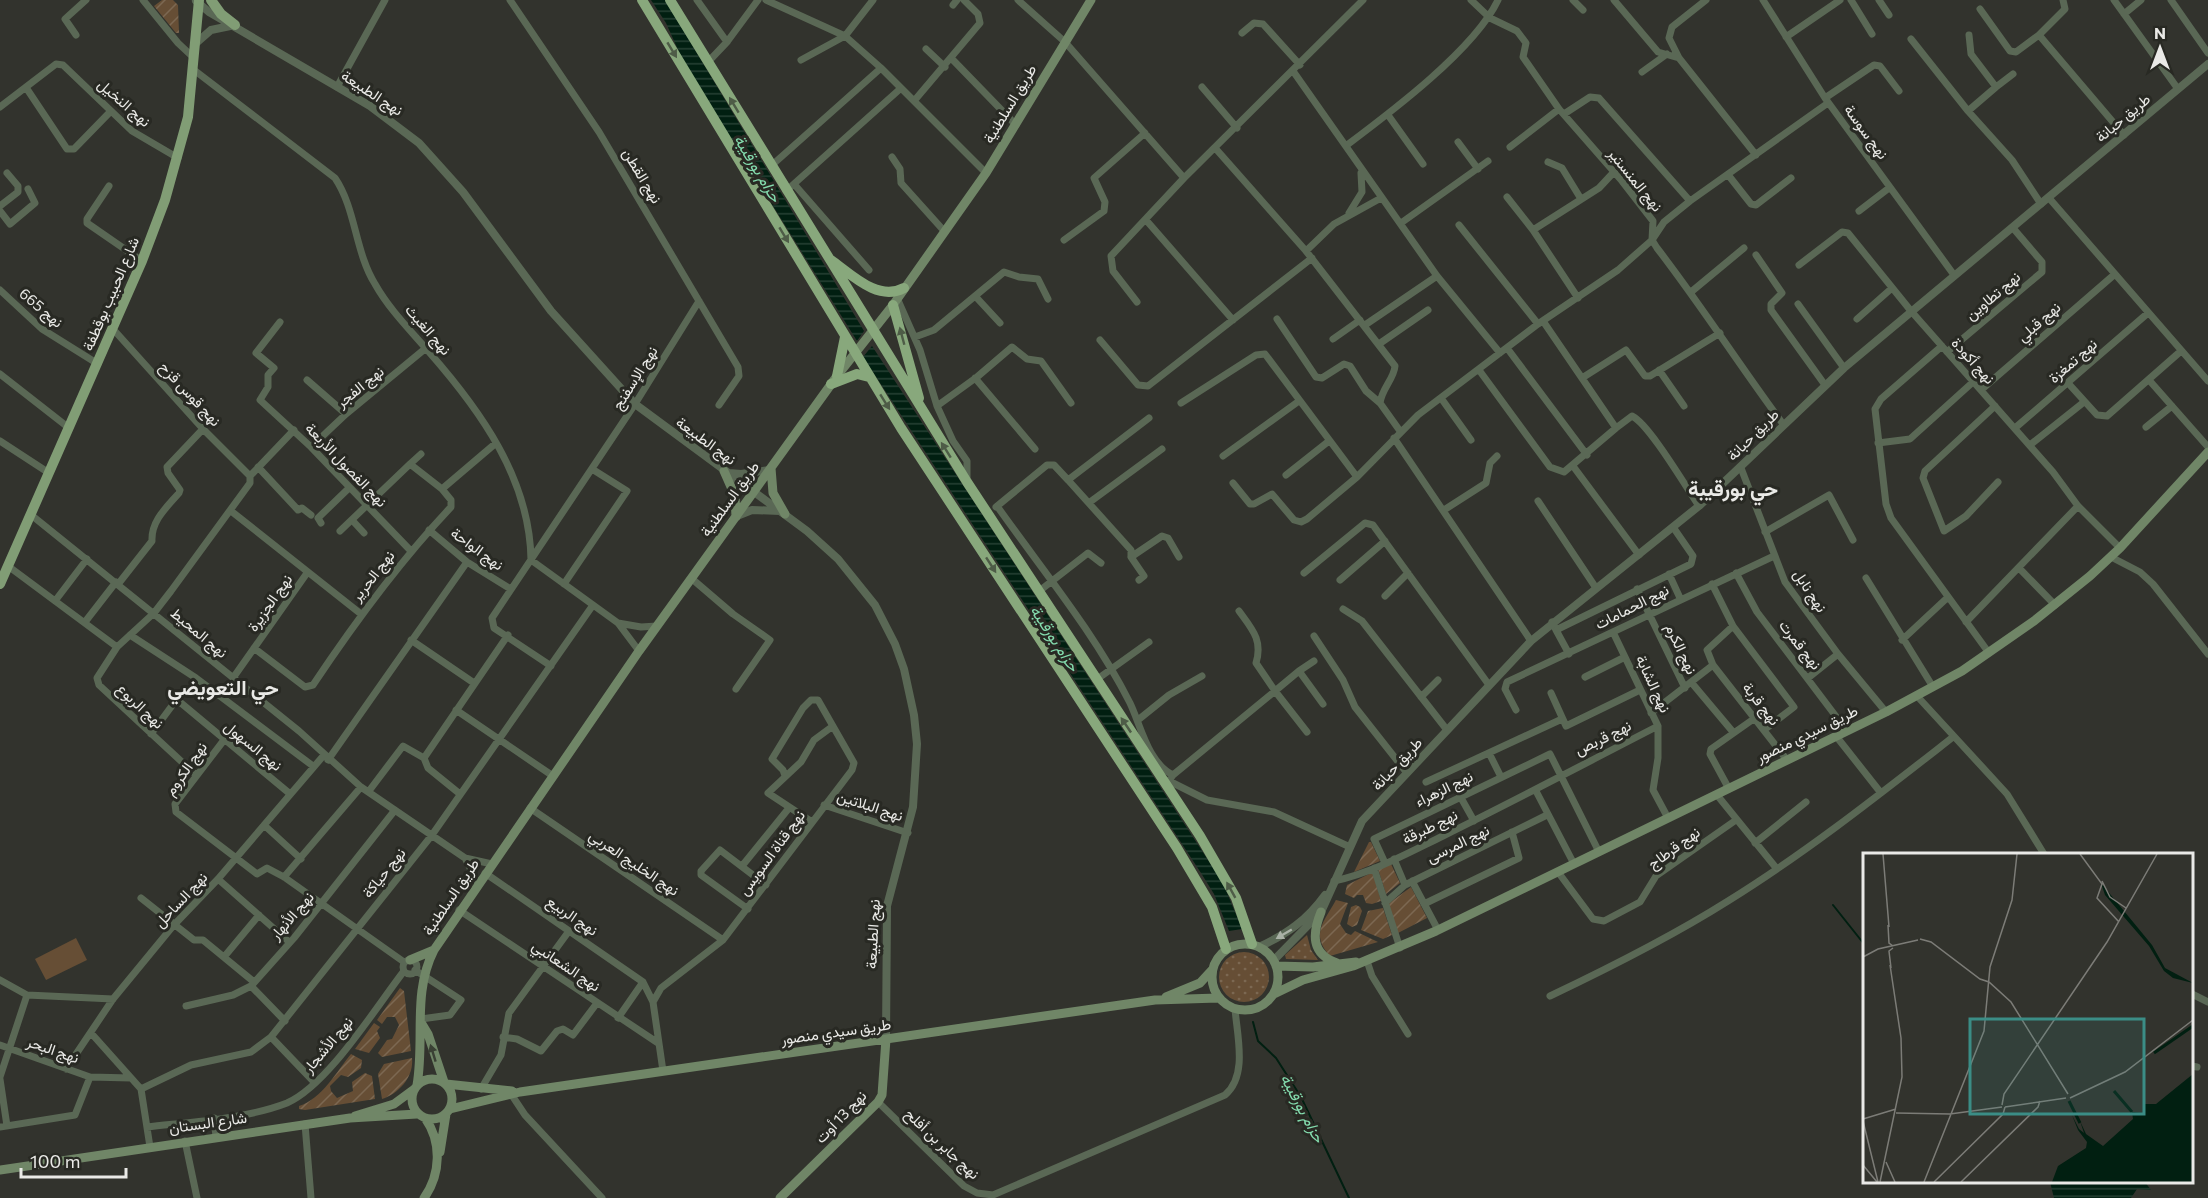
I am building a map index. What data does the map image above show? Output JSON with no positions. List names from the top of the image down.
{
  "streets": {
    "main road": [
      "طريق السلطنية",
      "شارع الحبيب بوقطفة",
      "طريق سيدي منصور",
      "نهج 13 أوت",
      "شارع البستان"
    ],
    "street": [
      "نهج الطبيعة",
      "نهج النخيل",
      "طريق حبانة",
      "نهج سوسة",
      "نهج القطن",
      "نهج المنستير",
      "نهج تطاوين",
      "نهج 665",
      "نهج قبلي",
      "نهج الغيث",
      "نهج أكودة",
      "نهج تمغزة",
      "نهج الإسفنج",
      "نهج الفجر",
      "نهج قوس قزح",
      "نهج الفصول الأربعة",
      "نهج الواحة",
      "نهج الحرير",
      "نهج نابل",
      "نهج الجزيرة",
      "نهج الحمامات",
      "نهج المحيط",
      "نهج قمرت",
      "نهج الكرم",
      "نهج الشابة",
      "نهج قربة",
      "نهج الربوع",
      "نهج قربص",
      "نهج السهول",
      "نهج الكروم",
      "نهج الزهراء",
      "نهج البلاتين",
      "نهج طبرقة",
      "نهج المرسى",
      "نهج قرطاج",
      "نهج قناة السويس",
      "نهج الخليج العربي",
      "نهج حياكة",
      "نهج الساحل",
      "نهج الأنهار",
      "نهج الربيع",
      "نهج الشعانبي",
      "نهج الأشجار",
      "نهج البحر",
      "نهج جابر بن أفلح"
    ]
  },
  "crossings": [
    ["نهج الطبيعة", "طريق السلطنية"],
    ["نهج الطبيعة", "شارع الحبيب بوقطفة"],
    ["نهج الطبيعة", "نهج الإسفنج"],
    ["نهج الطبيعة", "طريق سيدي منصور"],
    ["نهج الطبيعة", "نهج البلاتين"],
    ["نهج الطبيعة", "نهج 13 أوت"],
    ["نهج النخيل", "شارع الحبيب بوقطفة"],
    ["طريق السلطنية", "نهج المحيط"],
    ["طريق السلطنية", "طريق سيدي منصور"],
    ["طريق السلطنية", "نهج الخليج العربي"],
    ["طريق السلطنية", "نهج الربيع"],
    ["طريق السلطنية", "نهج الشعانبي"],
    ["طريق السلطنية", "شارع البستان"],
    ["طريق حبانة", "نهج سوسة"],
    ["طريق حبانة", "نهج المنستير"],
    ["طريق حبانة", "نهج تطاوين"],
    ["طريق حبانة", "نهج أكودة"],
    ["طريق حبانة", "نهج نابل"],
    ["طريق حبانة", "طريق سيدي منصور"],
    ["طريق حبانة", "نهج طبرقة"],
    ["طريق حبانة", "نهج جابر بن أفلح"],
    ["نهج القطن", "نهج الإسفنج"],
    ["شارع الحبيب بوقطفة", "نهج 665"],
    ["شارع الحبيب بوقطفة", "نهج الغيث"],
    ["شارع الحبيب بوقطفة", "نهج قوس قزح"],
    ["شارع الحبيب بوقطفة", "نهج المحيط"],
    ["نهج تطاوين", "نهج أكودة"],
    ["نهج تطاوين", "طريق سيدي منصور"],
    ["نهج قبلي", "نهج أكودة"],
    ["نهج الغيث", "نهج الإسفنج"],
    ["نهج الغيث", "نهج الفجر"],
    ["نهج أكودة", "نهج تمغزة"],
    ["نهج أكودة", "طريق سيدي منصور"],
    ["نهج الإسفنج", "نهج الواحة"],
    ["نهج الفجر", "نهج الفصول الأربعة"],
    ["نهج قوس قزح", "نهج الربوع"],
    ["نهج الفصول الأربعة", "نهج الحرير"],
    ["نهج الفصول الأربعة", "نهج الربوع"],
    ["نهج الواحة", "نهج الحرير"],
    ["نهج الواحة", "نهج الساحل"],
    ["نهج الحرير", "نهج الجزيرة"],
    ["نهج نابل", "نهج الحمامات"],
    ["نهج نابل", "طريق سيدي منصور"],
    ["نهج الجزيرة", "نهج المحيط"],
    ["نهج الحمامات", "نهج قمرت"],
    ["نهج الحمامات", "نهج الكرم"],
    ["نهج الحمامات", "نهج الشابة"],
    ["نهج المحيط", "نهج الربوع"],
    ["نهج المحيط", "نهج حياكة"],
    ["نهج المحيط", "نهج الساحل"],
    ["نهج المحيط", "نهج الأنهار"],
    ["نهج قمرت", "طريق سيدي منصور"],
    ["نهج الشابة", "طريق سيدي منصور"],
    ["نهج الشابة", "نهج قربص"],
    ["نهج قربة", "طريق سيدي منصور"],
    ["نهج الربوع", "نهج السهول"],
    ["نهج الربوع", "نهج الكروم"],
    ["طريق سيدي منصور", "نهج قرطاج"],
    ["طريق سيدي منصور", "نهج 13 أوت"],
    ["طريق سيدي منصور", "شارع البستان"],
    ["طريق سيدي منصور", "نهج جابر بن أفلح"],
    ["نهج قربص", "نهج الزهراء"],
    ["نهج قربص", "نهج طبرقة"],
    ["نهج السهول", "نهج الكروم"],
    ["نهج السهول", "نهج الساحل"],
    ["نهج الكروم", "نهج الساحل"],
    ["نهج الزهراء", "نهج طبرقة"],
    ["نهج البلاتين", "نهج قناة السويس"],
    ["نهج قناة السويس", "نهج الخليج العربي"],
    ["نهج الساحل", "نهج البحر"],
    ["نهج 13 أوت", "نهج جابر بن أفلح"]
  ],
  "districts": ["حي بورقيبة", "حي التعويضي"],
  "water": ["حزام بورقيبة"],
  "scale_bar": "100 m",
  "north": "top"
}
